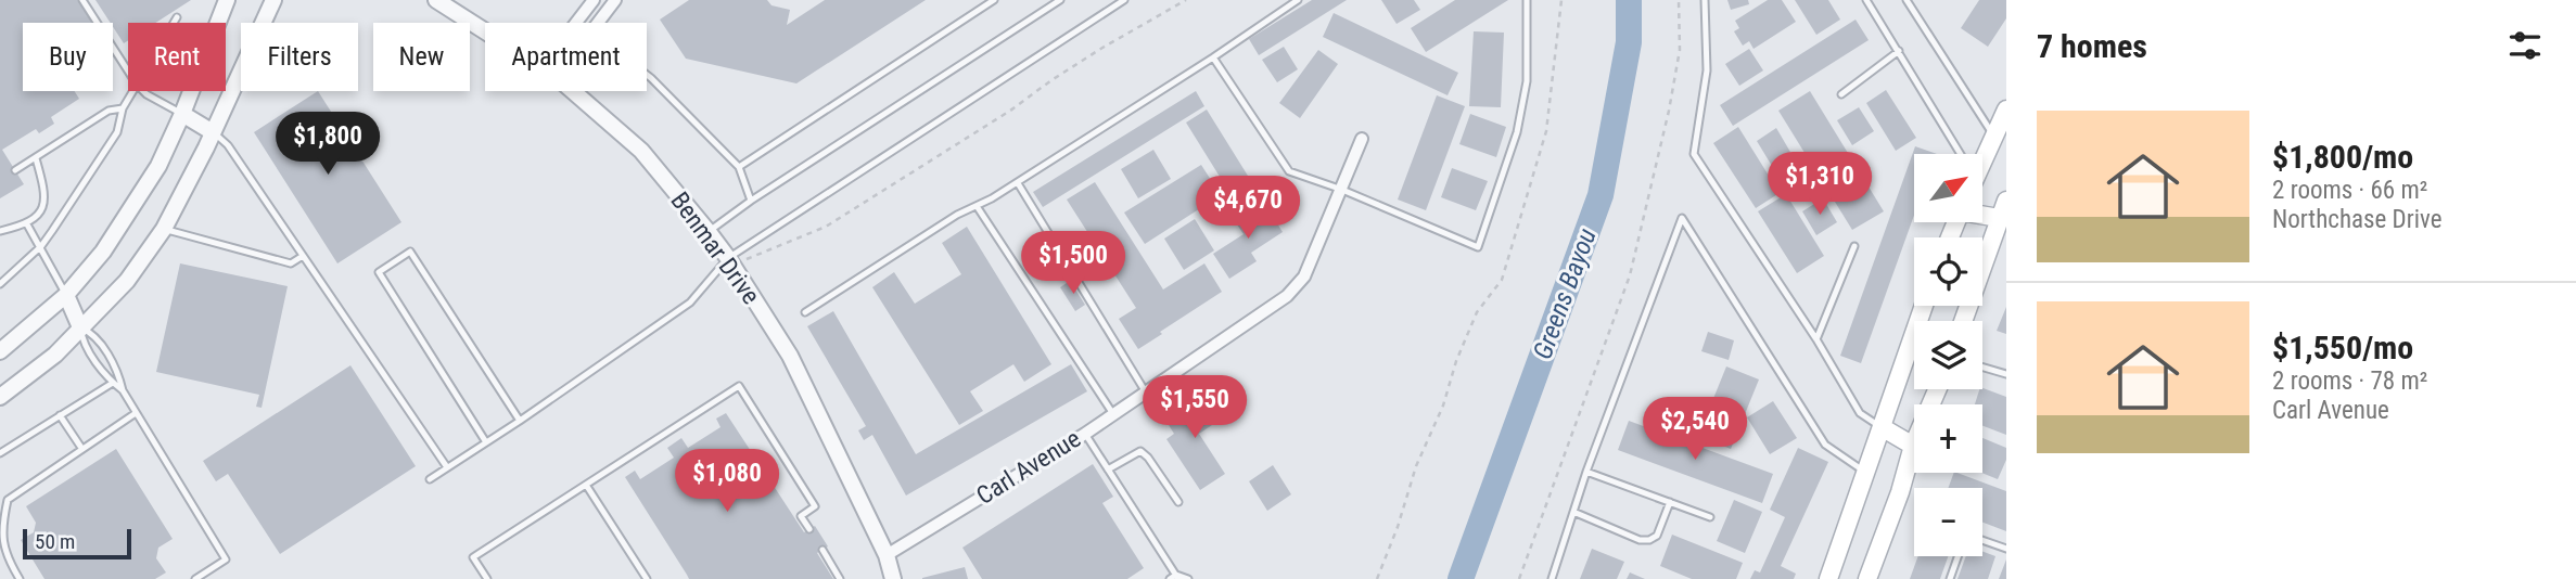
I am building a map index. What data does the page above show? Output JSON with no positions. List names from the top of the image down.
{
  "streets": {
    "street": ["Benmar Drive", "Carl Avenue"]
  },
  "crossings": [
    ["Benmar Drive", "Carl Avenue"]
  ],
  "water": ["Greens Bayou"],
  "scale_bar": "50 m",
  "north": "top right",
  "page": {
    "heading": "7 homes",
    "chip": [
      "Buy",
      "Rent",
      "Filters",
      "New",
      "Apartment"
    ],
    "list": [
      {
        "name": "$1,800/mo",
        "note": "2 rooms · 66 m² · Northchase Drive"
      },
      {
        "name": "$1,550/mo",
        "note": "2 rooms · 78 m² · Carl Avenue"
      }
    ],
    "price": [
      "$1,800",
      "$1,310",
      "$4,670",
      "$1,500",
      "$1,550",
      "$2,540",
      "$1,080"
    ],
    "map_buttons": ["+", "−"],
    "scale": "50 m"
  }
}
